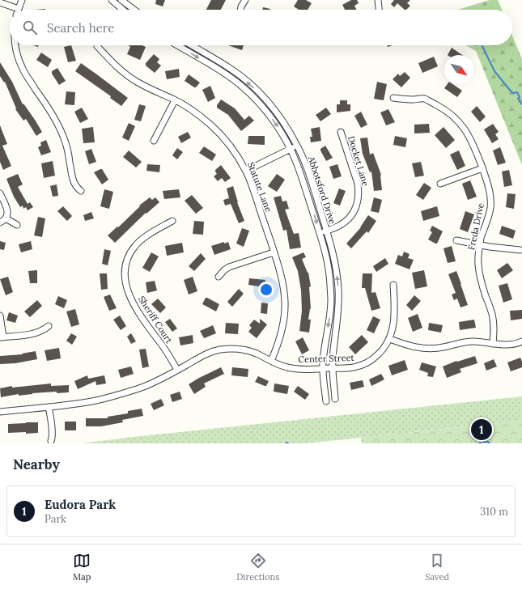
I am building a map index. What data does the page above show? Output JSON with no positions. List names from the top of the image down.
{
  "streets": {
    "street": [
      "Docket Lane",
      "Statute Lane",
      "Abbotsford Drive",
      "Freda Drive",
      "Sheriff Court",
      "Center Street"
    ]
  },
  "crossings": [
    ["Docket Lane", "Abbotsford Drive"],
    ["Statute Lane", "Center Street"],
    ["Abbotsford Drive", "Center Street"],
    ["Sheriff Court", "Center Street"]
  ],
  "north": "bottom right",
  "page": {
    "search": "Search here",
    "pins": "1",
    "heading": "Nearby",
    "list": [
      {
        "mark": "1",
        "name": "Eudora Park",
        "note": "Park",
        "value": "310 m"
      }
    ],
    "nav": ["Map", "Directions", "Saved"]
  }
}
